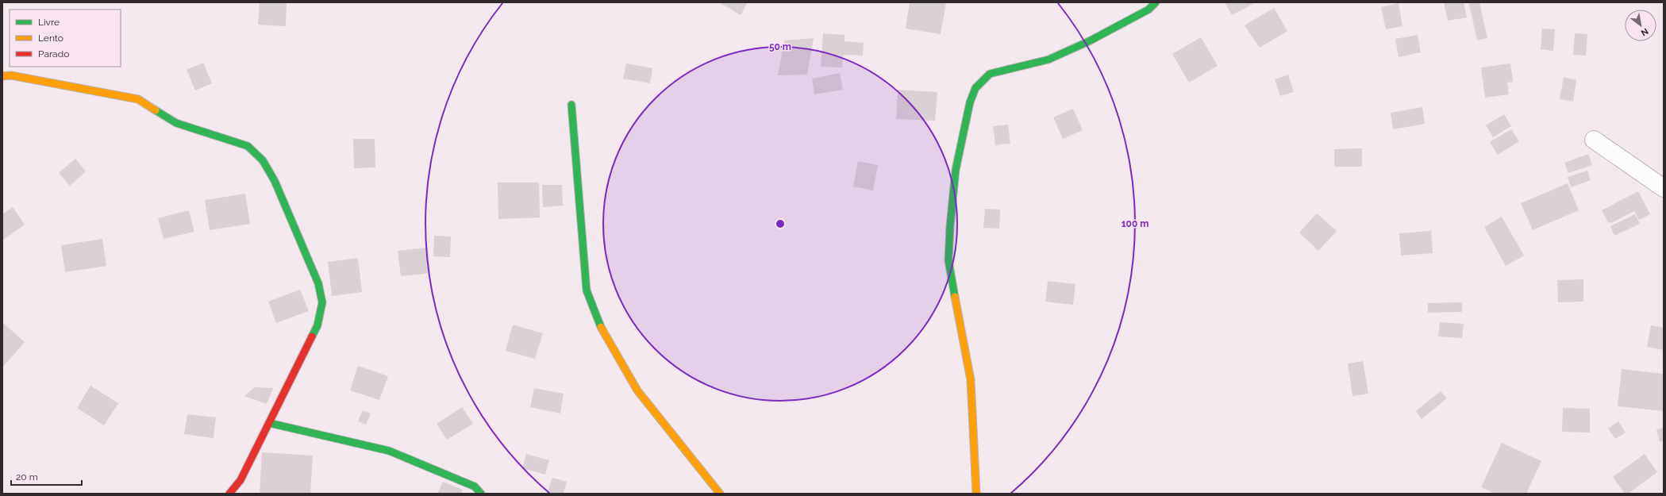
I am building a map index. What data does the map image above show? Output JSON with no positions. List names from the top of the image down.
{
  "legend": ["Livre", "Lento", "Parado"],
  "scale_bar": "20 m",
  "north": "bottom right",
  "rings": ["50 m", "100 m"]
}
